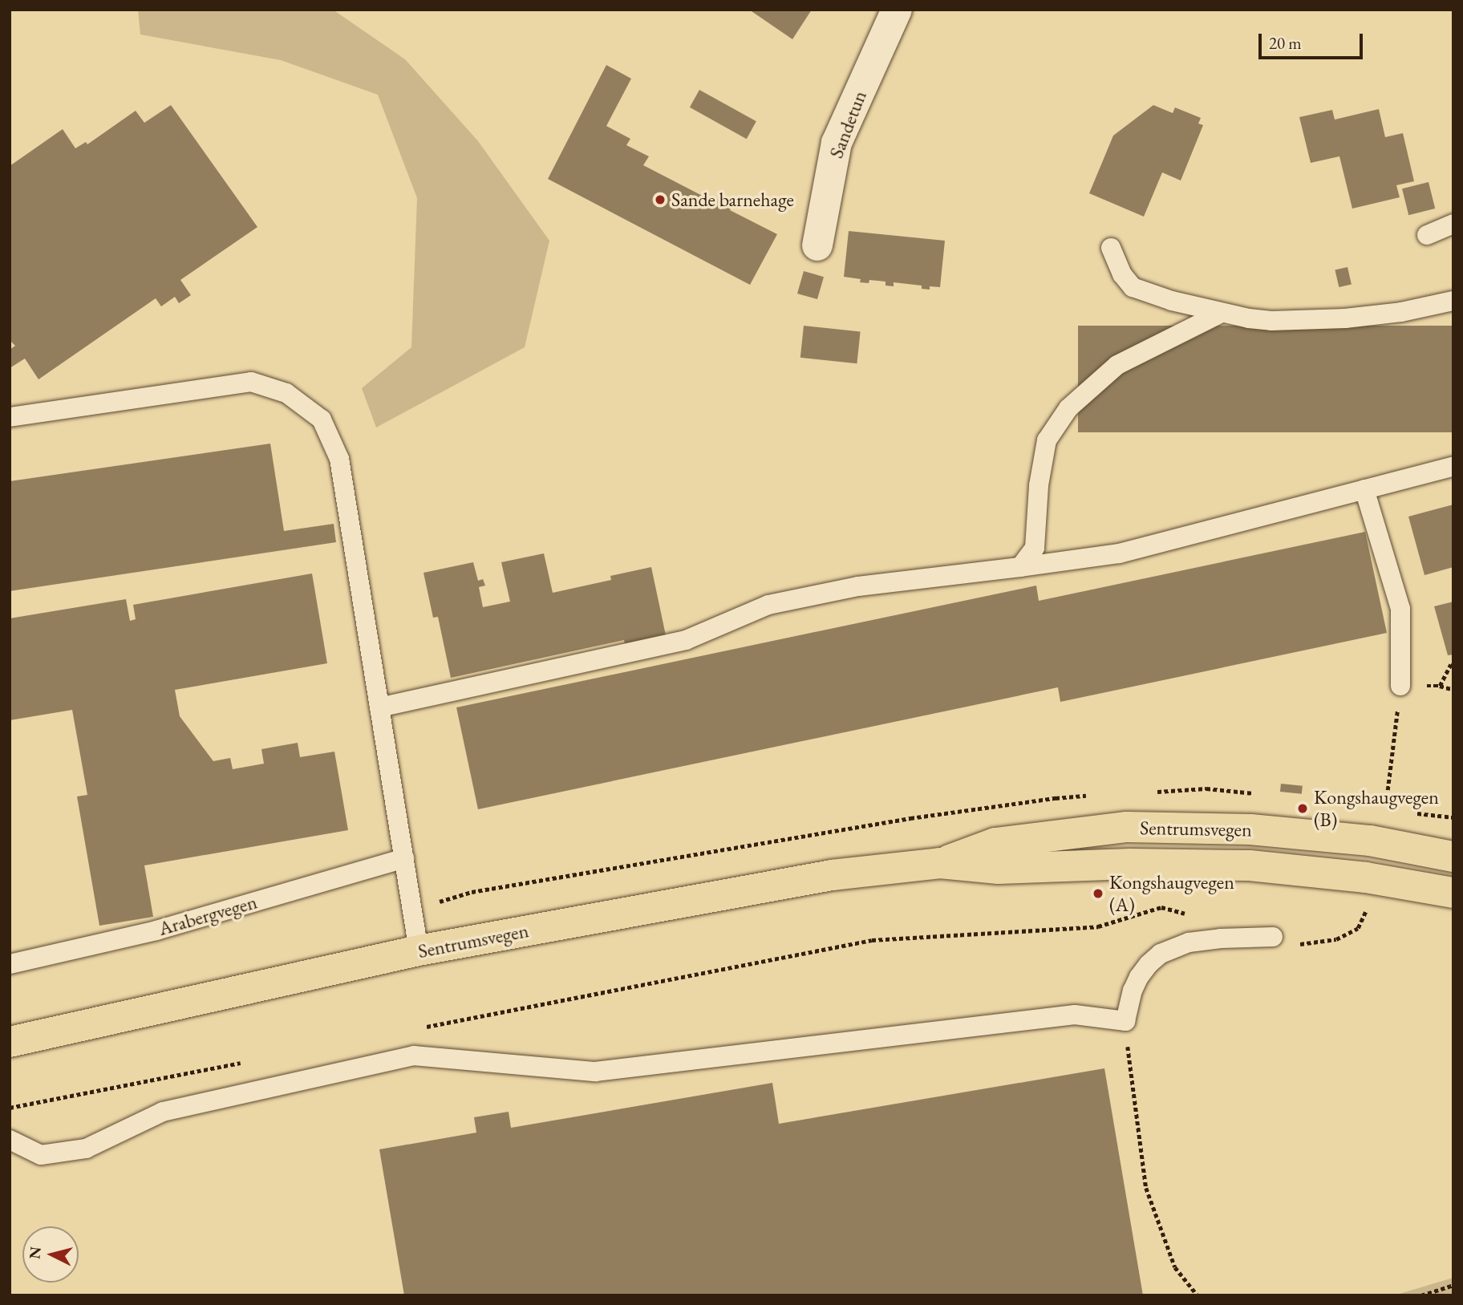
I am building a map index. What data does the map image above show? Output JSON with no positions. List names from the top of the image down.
{
  "streets": {
    "main road": ["Sentrumsvegen"],
    "street": ["Sandetun"],
    "lane": ["Arabergvegen"]
  },
  "places": ["Sande barnehage", "Kongshaugvegen (B)", "Kongshaugvegen (A)"],
  "scale_bar": "20 m",
  "north": "left"
}
